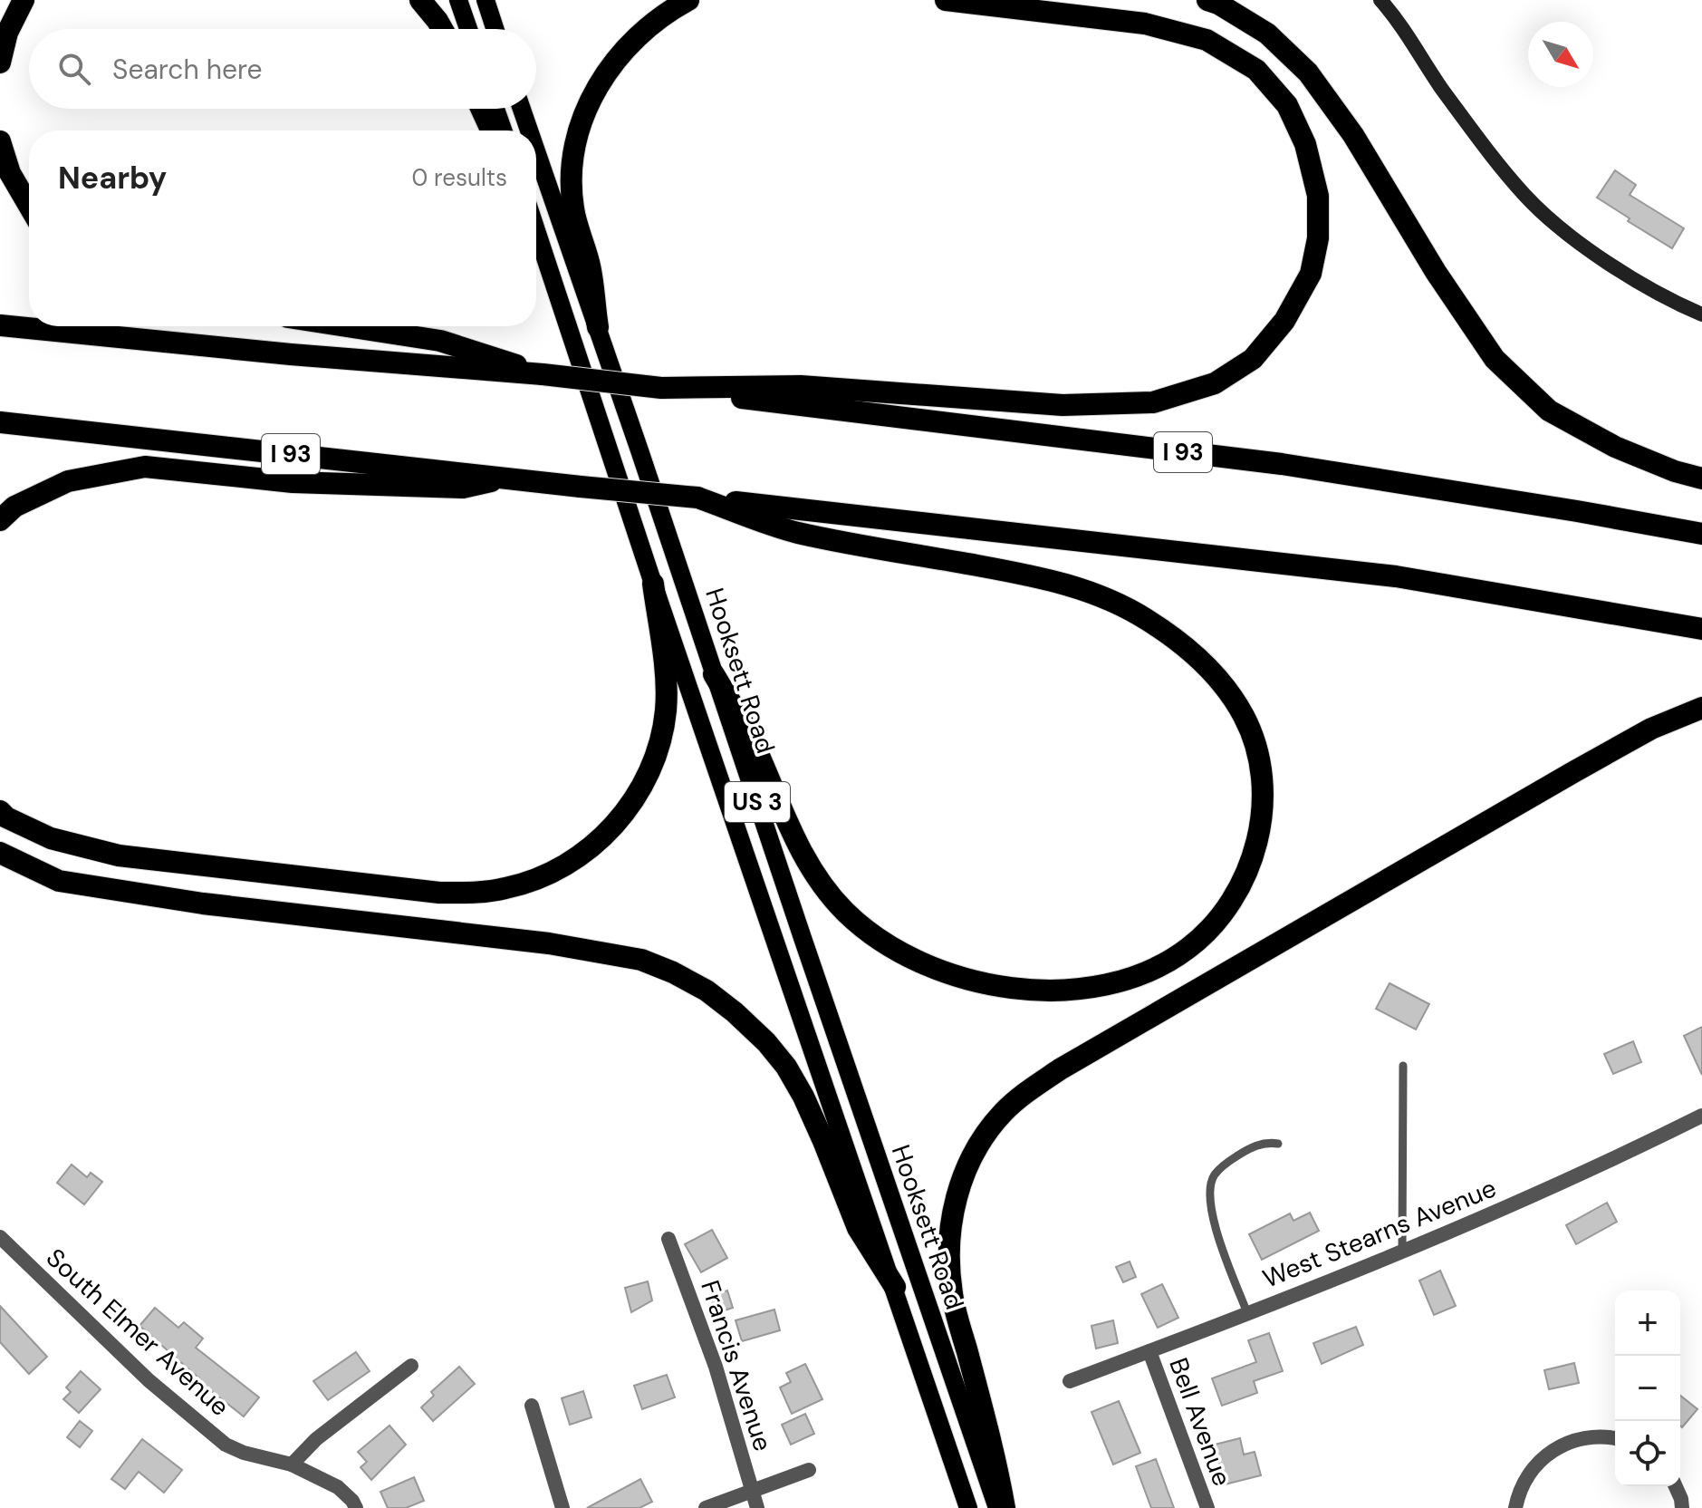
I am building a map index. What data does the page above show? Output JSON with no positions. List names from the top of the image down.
{
  "streets": {
    "highway": ["I 93"],
    "main road": ["Hooksett Road", "US 3"],
    "street": [
      "West Stearns Avenue",
      "South Elmer Avenue",
      "Francis Avenue",
      "Bell Avenue"
    ]
  },
  "crossings": [
    ["West Stearns Avenue", "Bell Avenue"]
  ],
  "north": "bottom right",
  "page": {
    "search": "Search here",
    "heading": ["Nearby", "0 results"],
    "map_buttons": ["+", "−"]
  }
}
